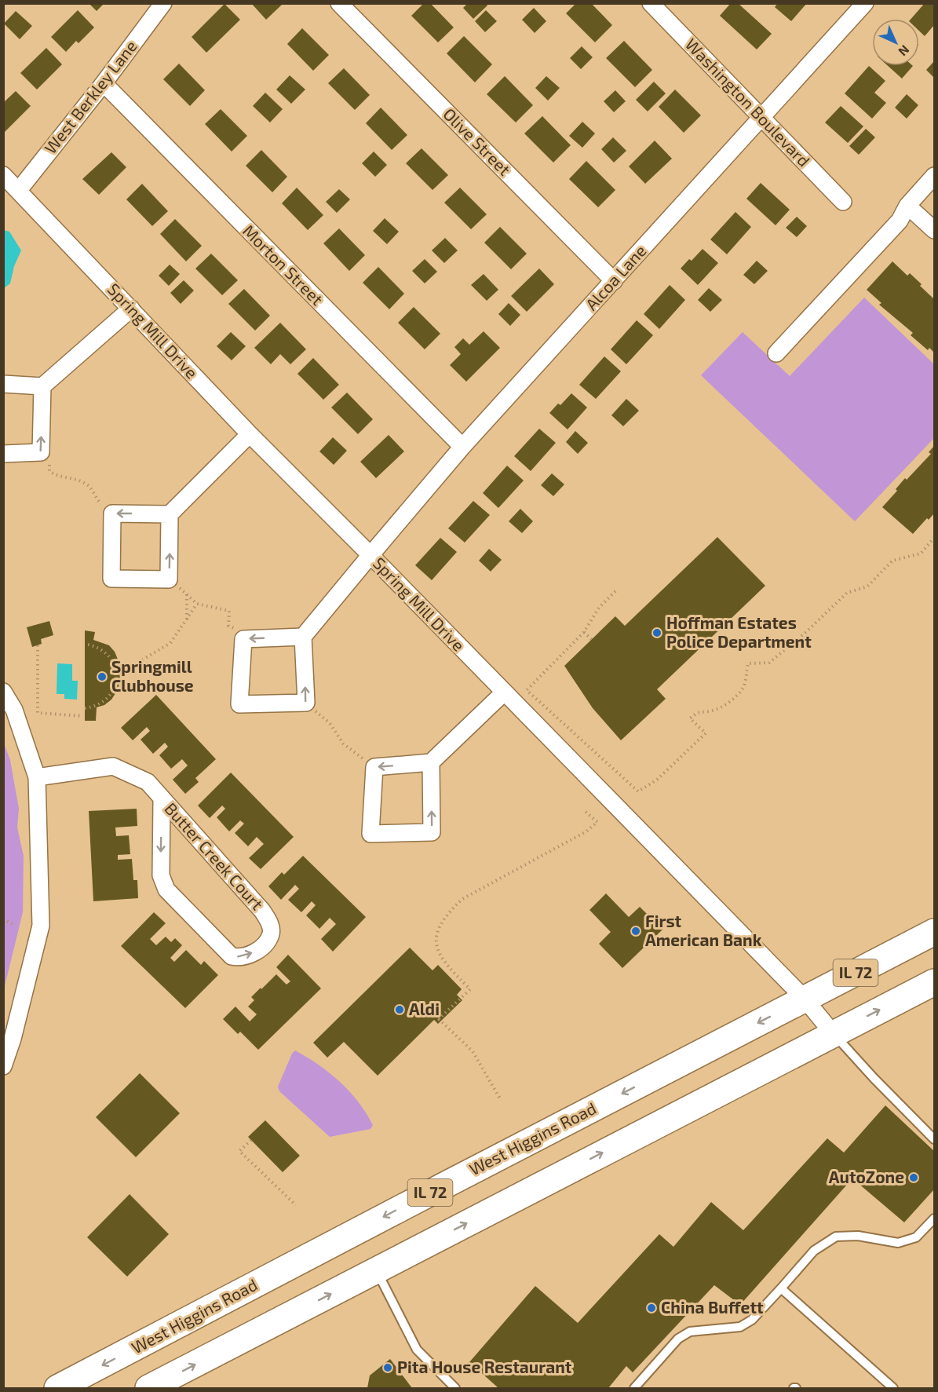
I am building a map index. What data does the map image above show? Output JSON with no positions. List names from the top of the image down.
{
  "streets": {
    "main road": ["IL 72", "West Higgins Road"],
    "street": [
      "West Berkley Lane",
      "Washington Boulevard",
      "Olive Street",
      "Morton Street",
      "Alcoa Lane",
      "Spring Mill Drive",
      "Butter Creek Court"
    ]
  },
  "crossings": [
    ["West Berkley Lane", "Morton Street"],
    ["West Berkley Lane", "Spring Mill Drive"],
    ["Washington Boulevard", "Alcoa Lane"],
    ["Olive Street", "Alcoa Lane"],
    ["Morton Street", "Alcoa Lane"],
    ["Alcoa Lane", "Spring Mill Drive"],
    ["Spring Mill Drive", "IL 72"],
    ["Spring Mill Drive", "West Higgins Road"]
  ],
  "places": [
    "Hoffman Estates Police Department",
    "Springmill Clubhouse",
    "First American Bank",
    "Aldi",
    "AutoZone",
    "China Buffett",
    "Pita House Restaurant"
  ],
  "north": "bottom right"
}
